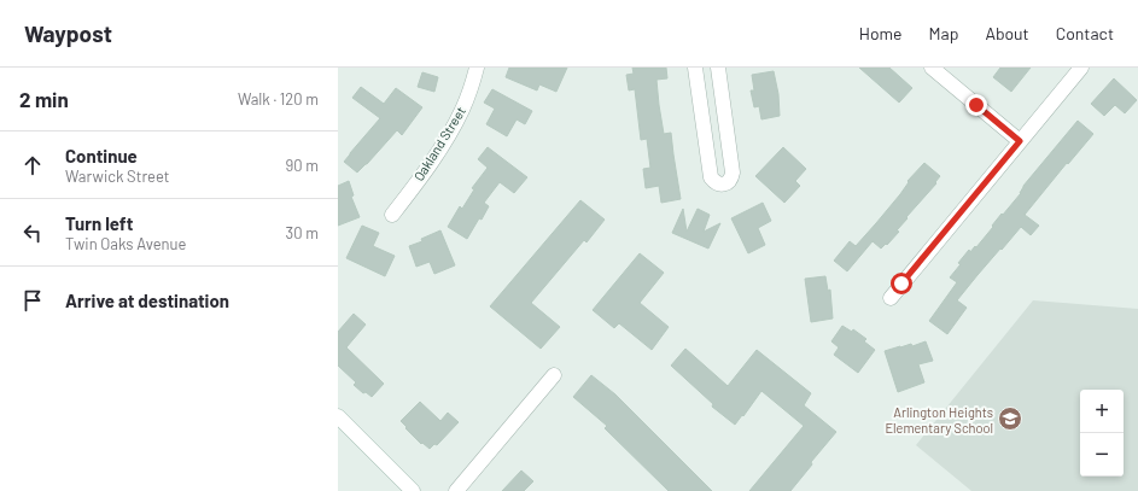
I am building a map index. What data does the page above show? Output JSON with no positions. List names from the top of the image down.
{
  "streets": {
    "street": ["Oakland Street"]
  },
  "places": {
    "school or university": ["Arlington Heights Elementary School"]
  },
  "page": {
    "header": "Waypost",
    "nav": [
      "Home",
      "Map",
      "About",
      "Contact"
    ],
    "heading": ["2 min", "Walk · 120 m"],
    "list": [
      ["Continue", "Warwick Street", "90 m"],
      ["Turn left", "Twin Oaks Avenue", "30 m"],
      "Arrive at destination"
    ],
    "map_buttons": ["+", "−"]
  }
}
